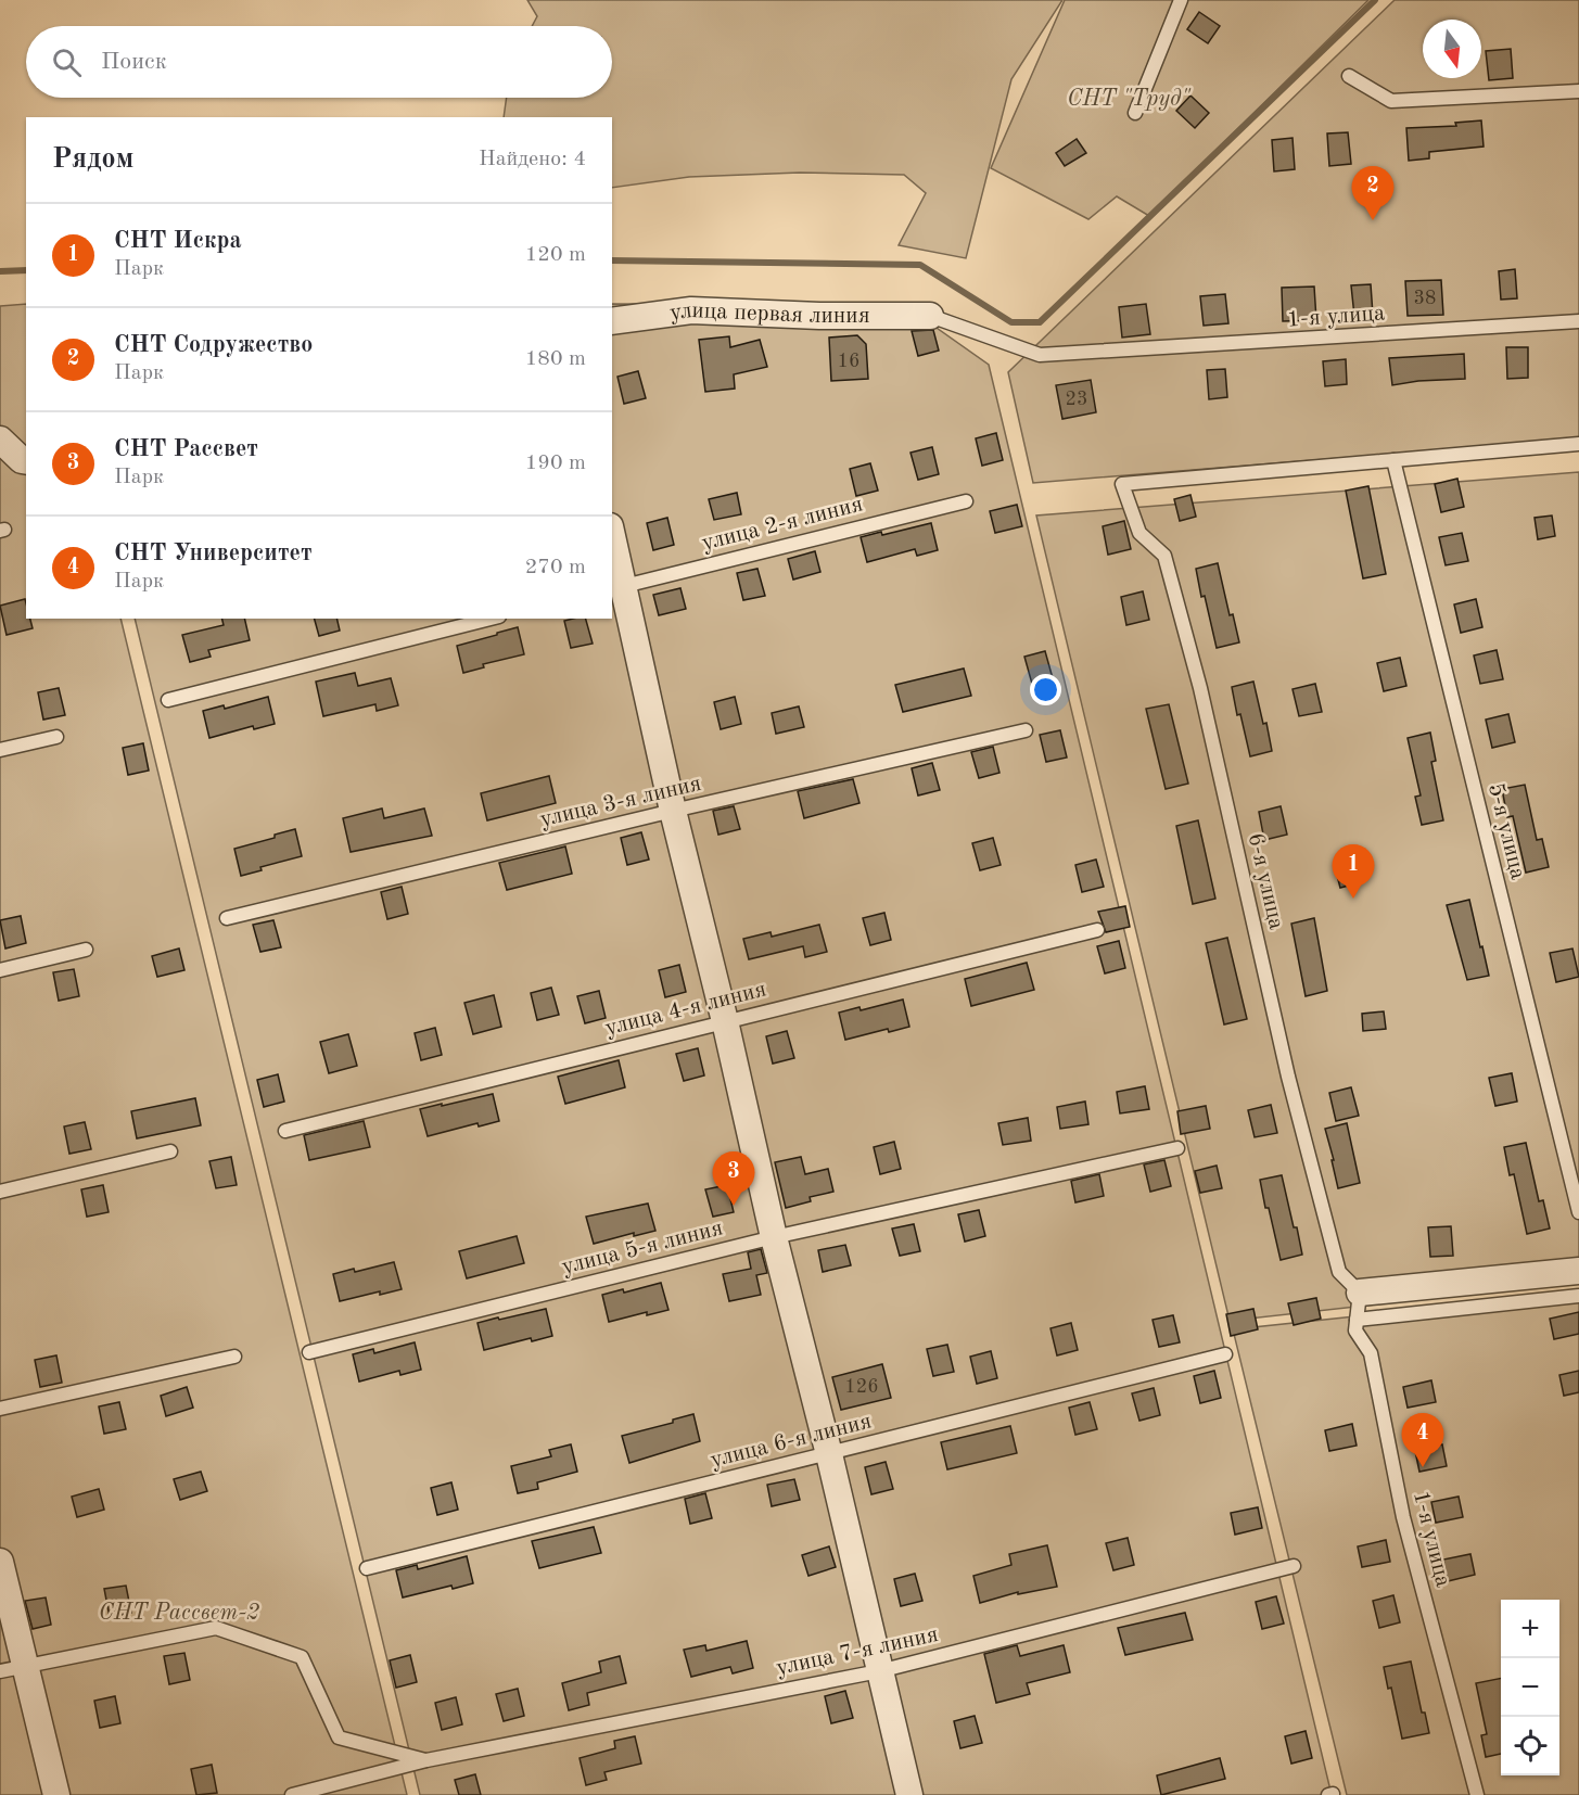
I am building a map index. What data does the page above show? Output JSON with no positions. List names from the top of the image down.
{
  "streets": {
    "street": ["улица первая линия"],
    "lane": [
      "1-я улица",
      "улица 2-я линия",
      "улица 3-я линия",
      "5-я улица",
      "6-я улица",
      "улица 4-я линия",
      "улица 5-я линия",
      "улица 6-я линия",
      "улица 7-я линия"
    ]
  },
  "crossings": [
    ["улица первая линия", "1-я улица"],
    ["1-я улица", "6-я улица"],
    ["5-я улица", "6-я улица"]
  ],
  "parks": ["СНТ \"Труд\"", "СНТ Рассвет-2"],
  "house_numbers": [
    "38",
    "16",
    "23",
    "126"
  ],
  "north": "bottom",
  "page": {
    "search": "Поиск",
    "heading": ["Рядом", "Найдено: 4"],
    "pins": [
      "2",
      "1",
      "3",
      "4"
    ],
    "list": [
      {
        "mark": "1",
        "name": "СНТ Искра",
        "note": "Парк",
        "value": "120 m"
      },
      {
        "mark": "2",
        "name": "СНТ Содружество",
        "note": "Парк",
        "value": "180 m"
      },
      {
        "mark": "3",
        "name": "СНТ Рассвет",
        "note": "Парк",
        "value": "190 m"
      },
      {
        "mark": "4",
        "name": "СНТ Университет",
        "note": "Парк",
        "value": "270 m"
      }
    ],
    "map_buttons": ["+", "−"]
  }
}
